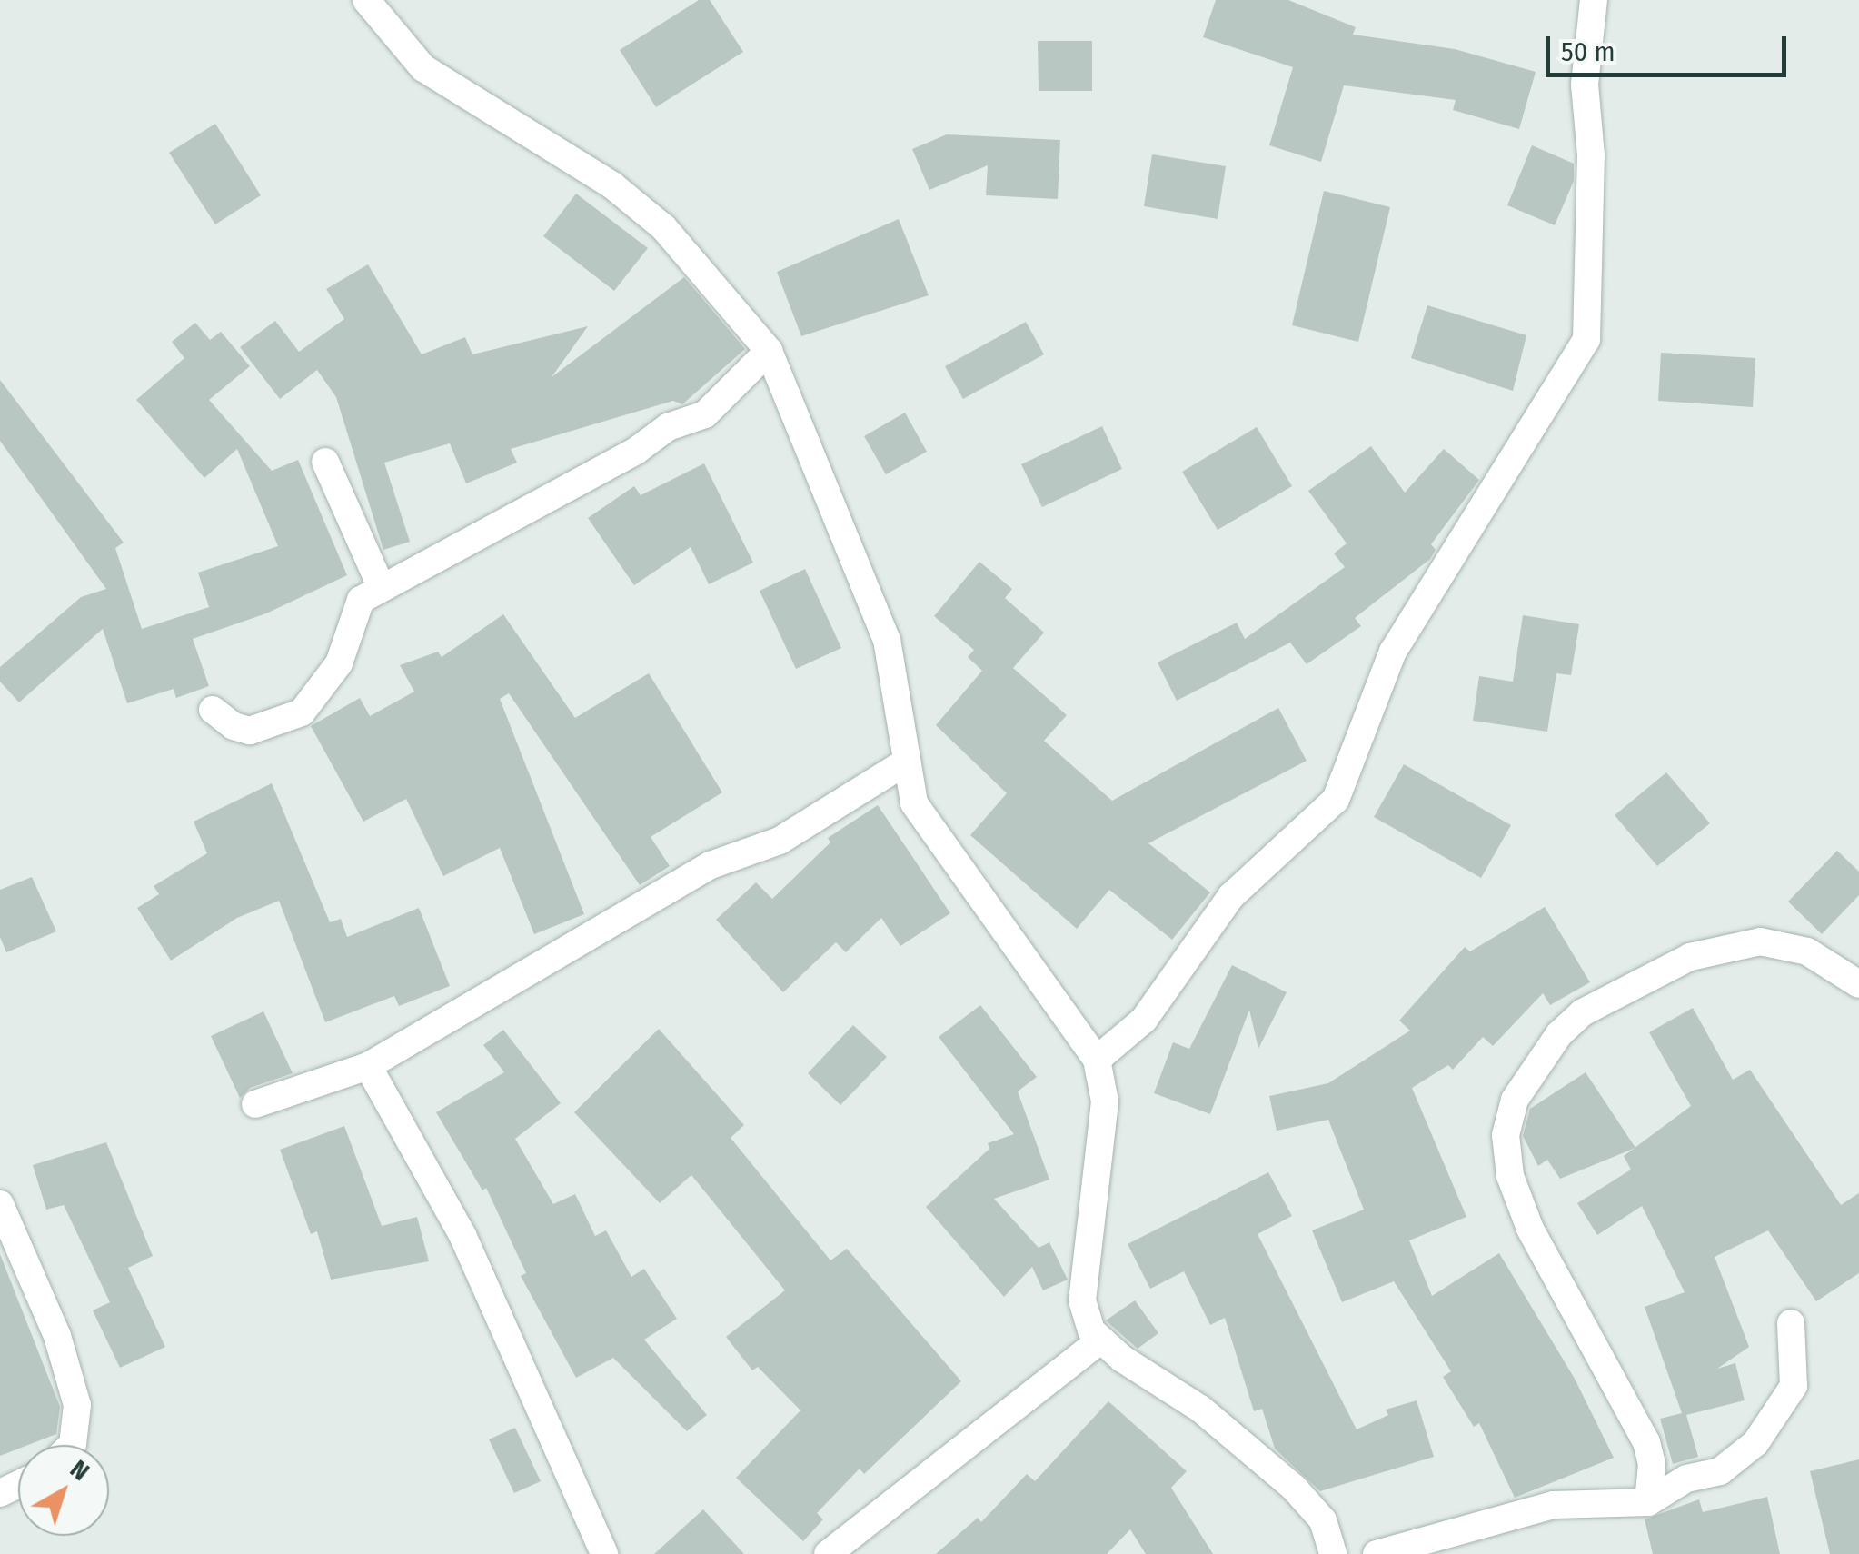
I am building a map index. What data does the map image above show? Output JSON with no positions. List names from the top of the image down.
{
  "scale_bar": "50 m",
  "north": "top right"
}
